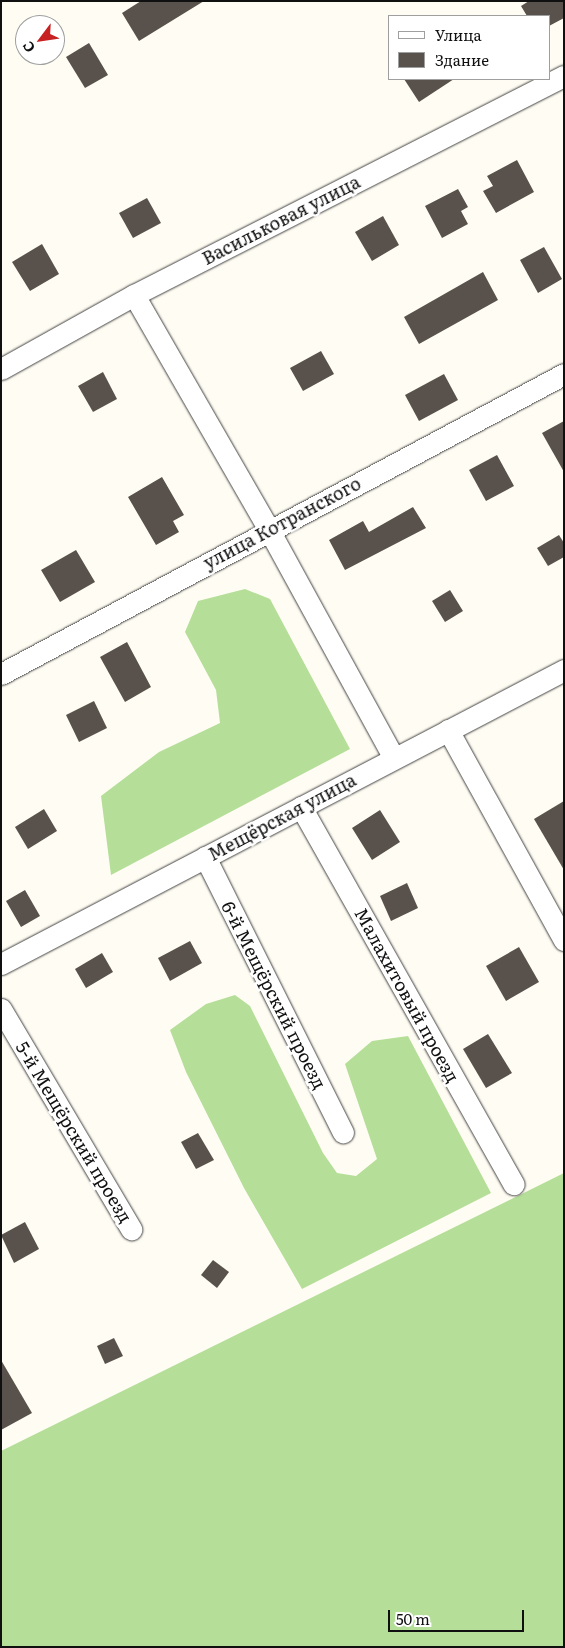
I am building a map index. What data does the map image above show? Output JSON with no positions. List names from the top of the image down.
{
  "streets": {
    "street": [
      "Васильковая улица",
      "улица Котранского",
      "Мещёрская улица",
      "6-й Мещёрский проезд",
      "Малахитовый проезд",
      "5-й Мещёрский проезд"
    ]
  },
  "crossings": [
    ["Мещёрская улица", "6-й Мещёрский проезд"],
    ["Мещёрская улица", "Малахитовый проезд"]
  ],
  "legend": ["Улица", "Здание"],
  "scale_bar": "50 m",
  "north": "bottom left"
}
